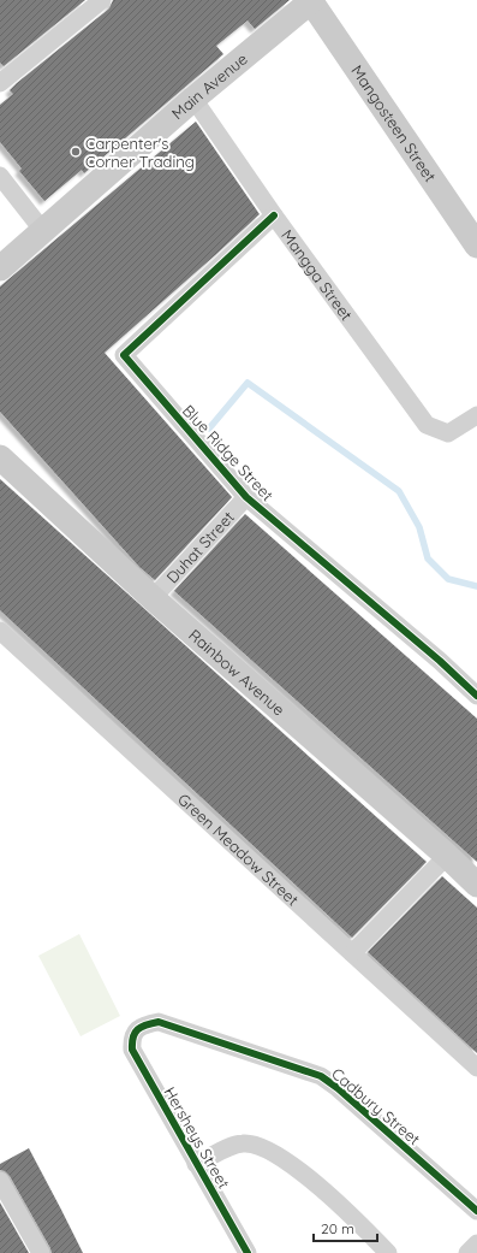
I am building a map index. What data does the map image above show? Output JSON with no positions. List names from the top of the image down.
{
  "streets": {
    "street": [
      "Main Avenue",
      "Mangosteen Street",
      "Mangga Street",
      "Blue Ridge Street",
      "Duhat Street",
      "Rainbow Avenue",
      "Green Meadow Street",
      "Cadbury Street",
      "Hersheys Street"
    ]
  },
  "crossings": [
    ["Main Avenue", "Mangosteen Street"],
    ["Main Avenue", "Mangga Street"],
    ["Mangga Street", "Blue Ridge Street"],
    ["Blue Ridge Street", "Duhat Street"],
    ["Duhat Street", "Rainbow Avenue"],
    ["Cadbury Street", "Hersheys Street"]
  ],
  "places": ["Carpenter's Corner Trading"],
  "scale_bar": "20 m"
}
